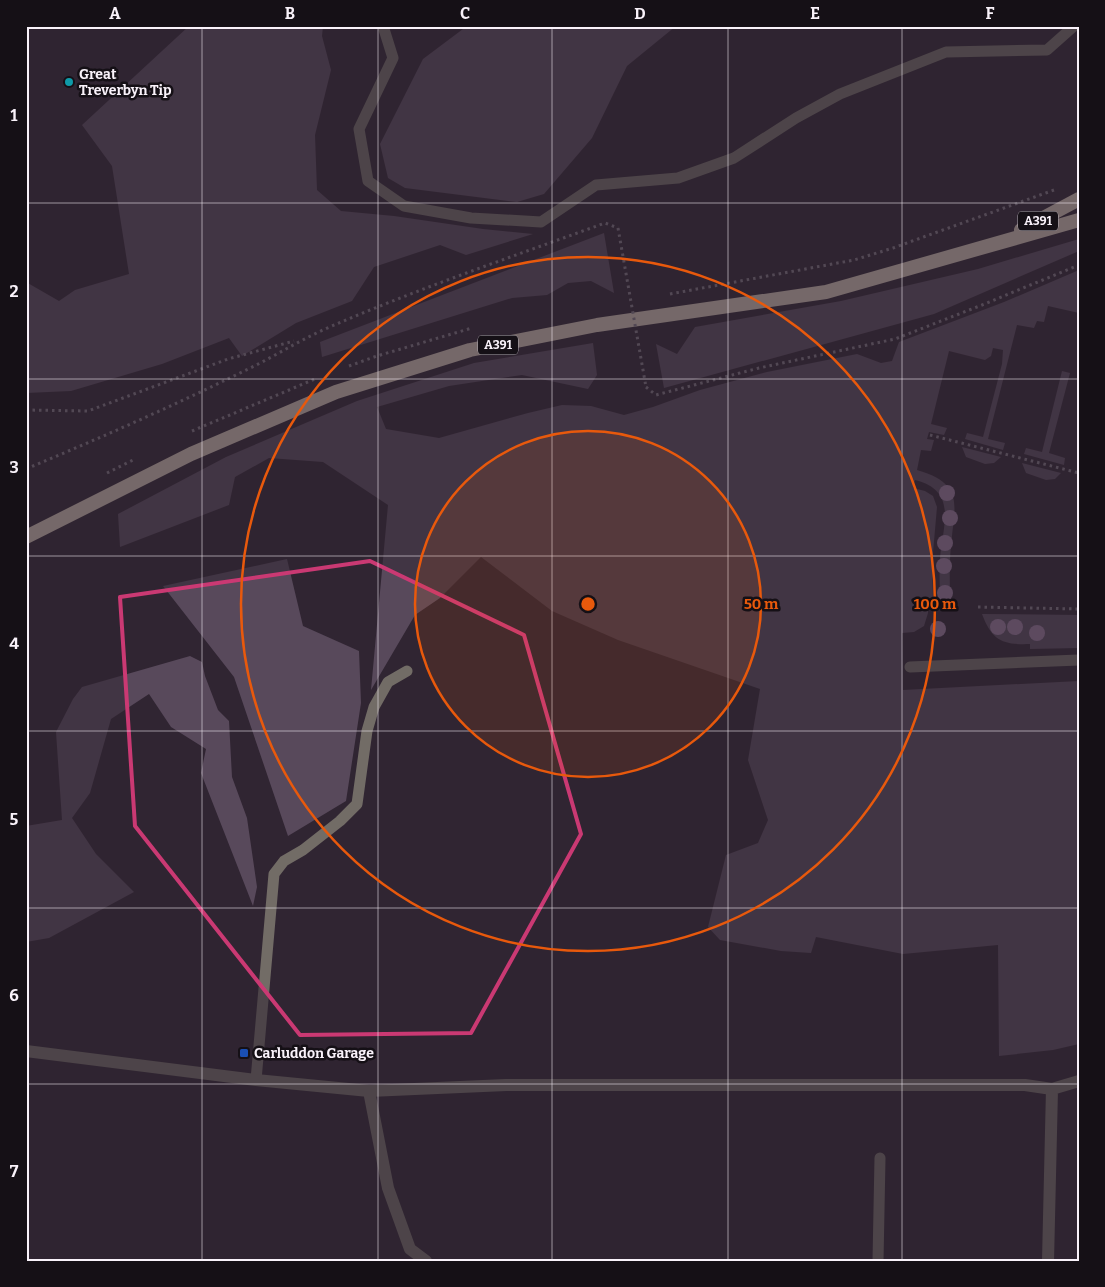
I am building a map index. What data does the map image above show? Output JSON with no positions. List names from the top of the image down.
{
  "streets": {
    "highway": ["A391"]
  },
  "places": {
    "other": ["Great Treverbyn Tip"],
    "transit": ["Carluddon Garage"]
  },
  "grid": {
    "columns": [
      "A",
      "B",
      "C",
      "D",
      "E",
      "F"
    ],
    "rows": [
      "1",
      "2",
      "3",
      "4",
      "5",
      "6",
      "7"
    ]
  },
  "rings": ["50 m", "100 m"]
}
